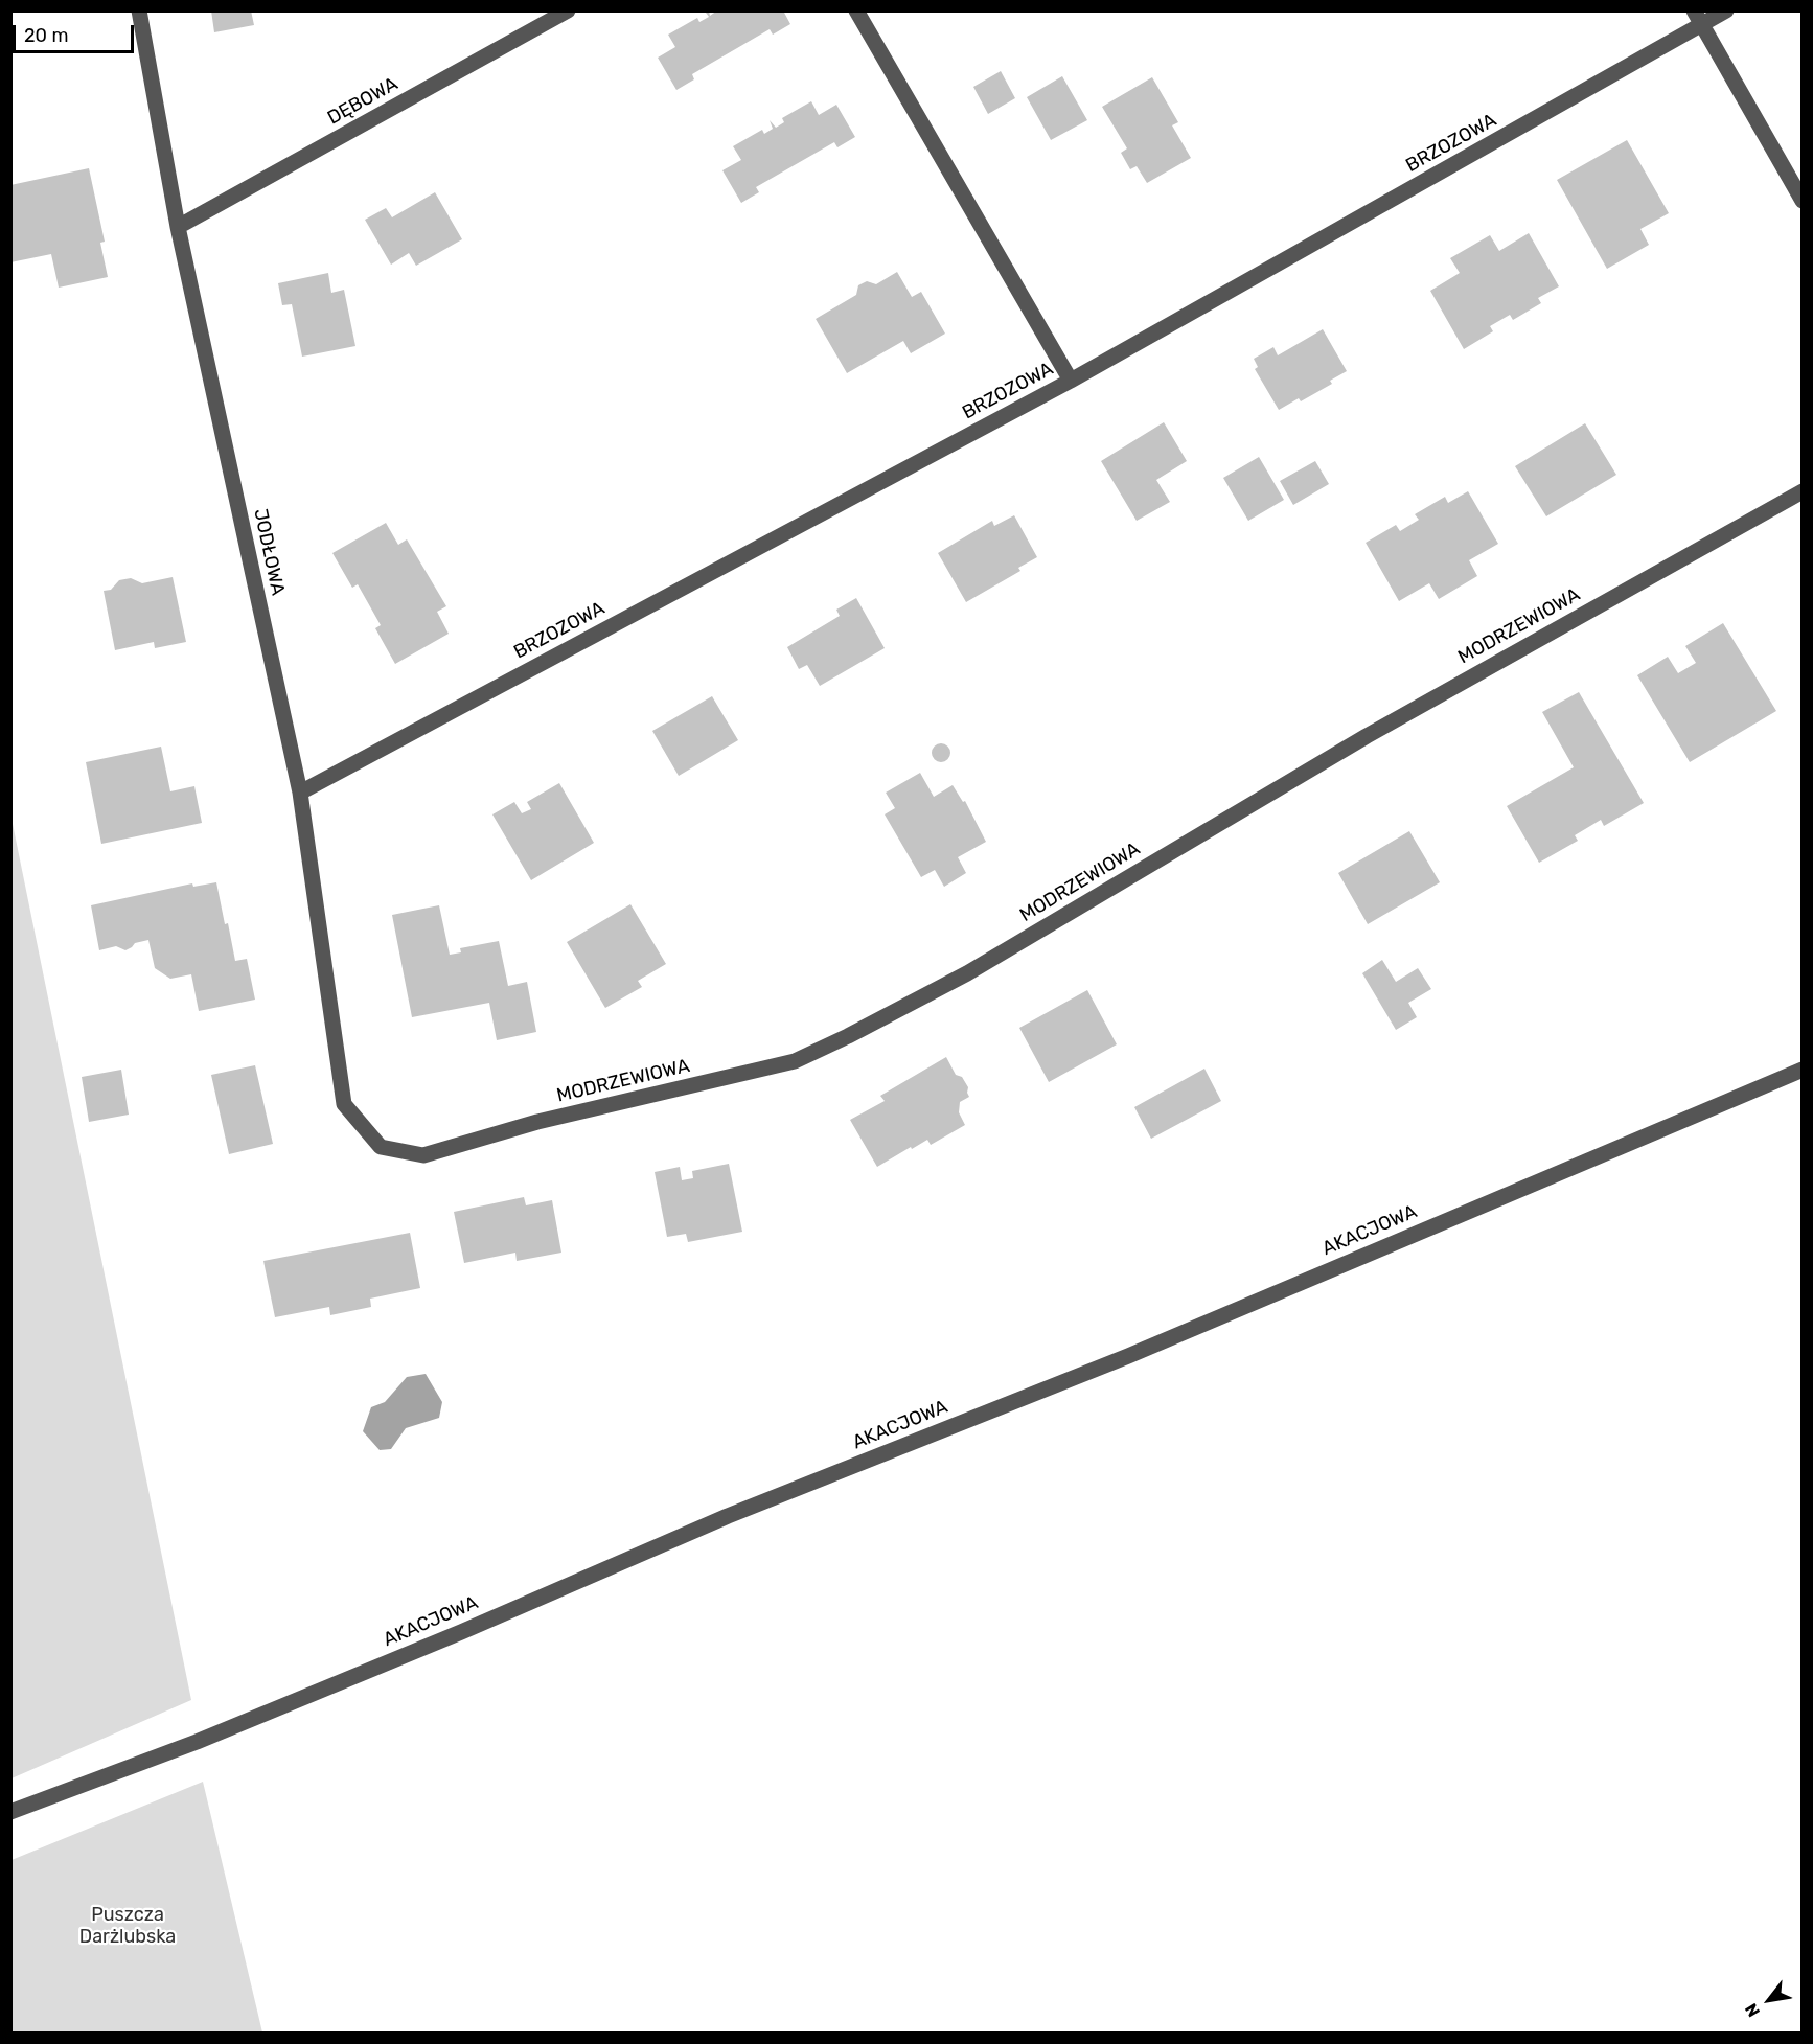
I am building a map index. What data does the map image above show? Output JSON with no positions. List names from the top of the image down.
{
  "streets": {
    "street": [
      "DĘBOWA",
      "BRZOZOWA",
      "JODŁOWA",
      "MODRZEWIOWA",
      "AKACJOWA"
    ]
  },
  "crossings": [
    ["DĘBOWA", "JODŁOWA"],
    ["BRZOZOWA", "JODŁOWA"],
    ["JODŁOWA", "MODRZEWIOWA"]
  ],
  "parks": ["Puszcza Darżlubska"],
  "scale_bar": "20 m",
  "north": "bottom left"
}
